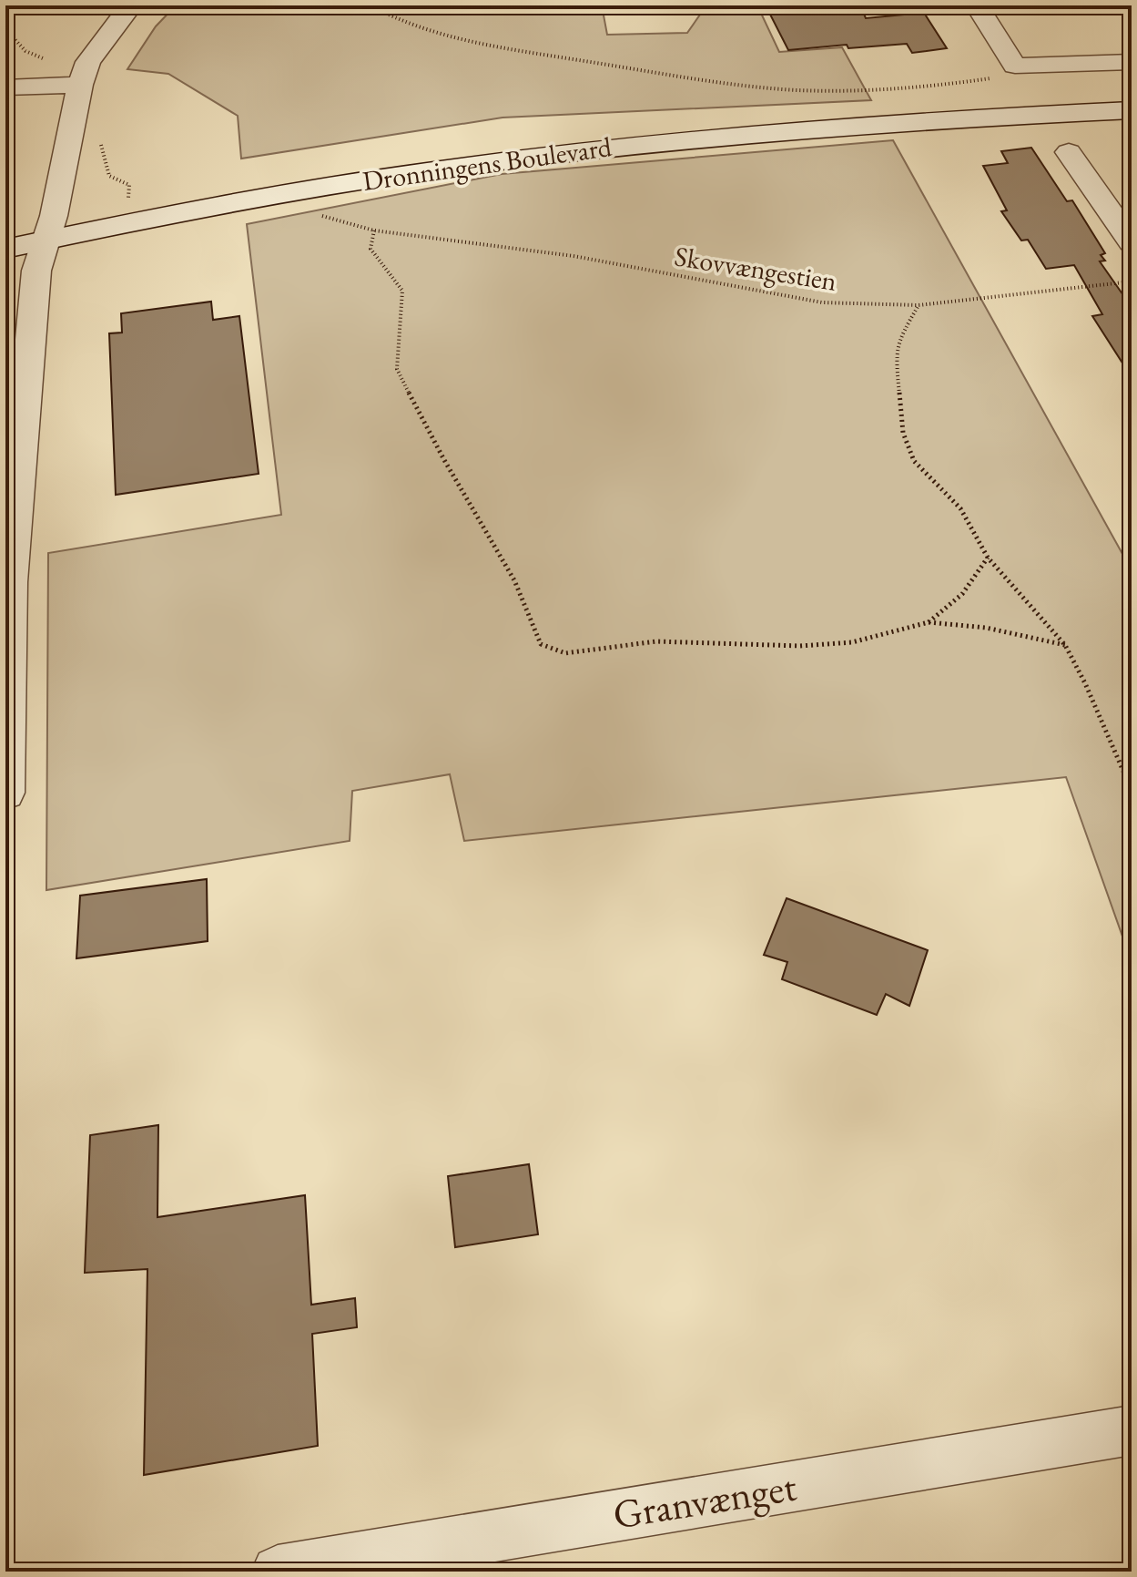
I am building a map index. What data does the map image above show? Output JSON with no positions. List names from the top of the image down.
{
  "streets": {
    "main road": ["Dronningens Boulevard"],
    "street": ["Granvænget"],
    "path": ["Skovvængestien"]
  }
}
